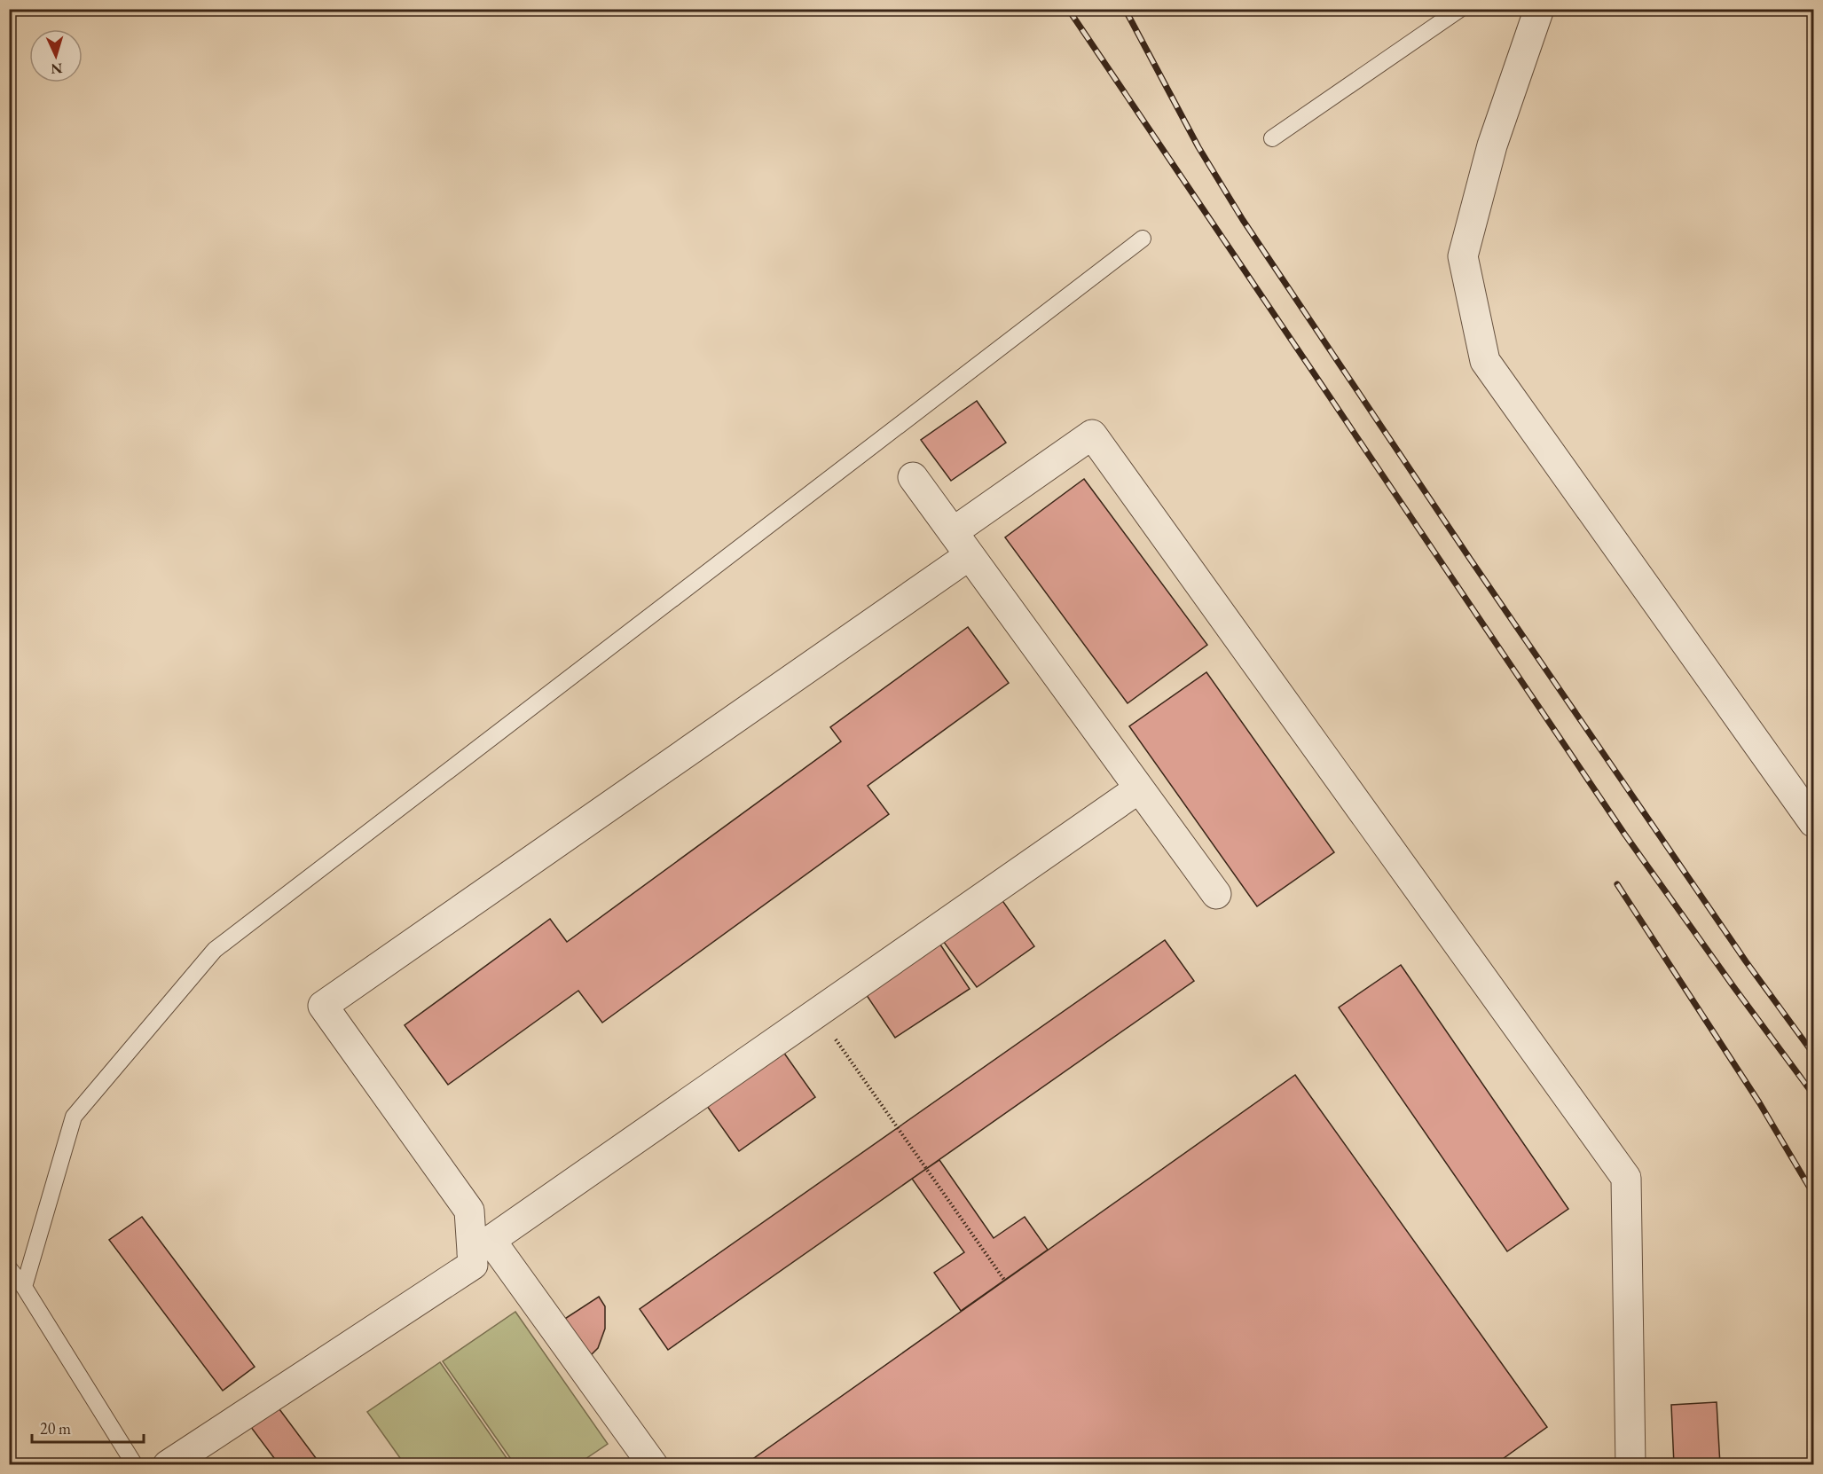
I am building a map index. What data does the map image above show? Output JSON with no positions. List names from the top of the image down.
{
  "scale_bar": "20 m",
  "north": "bottom"
}
